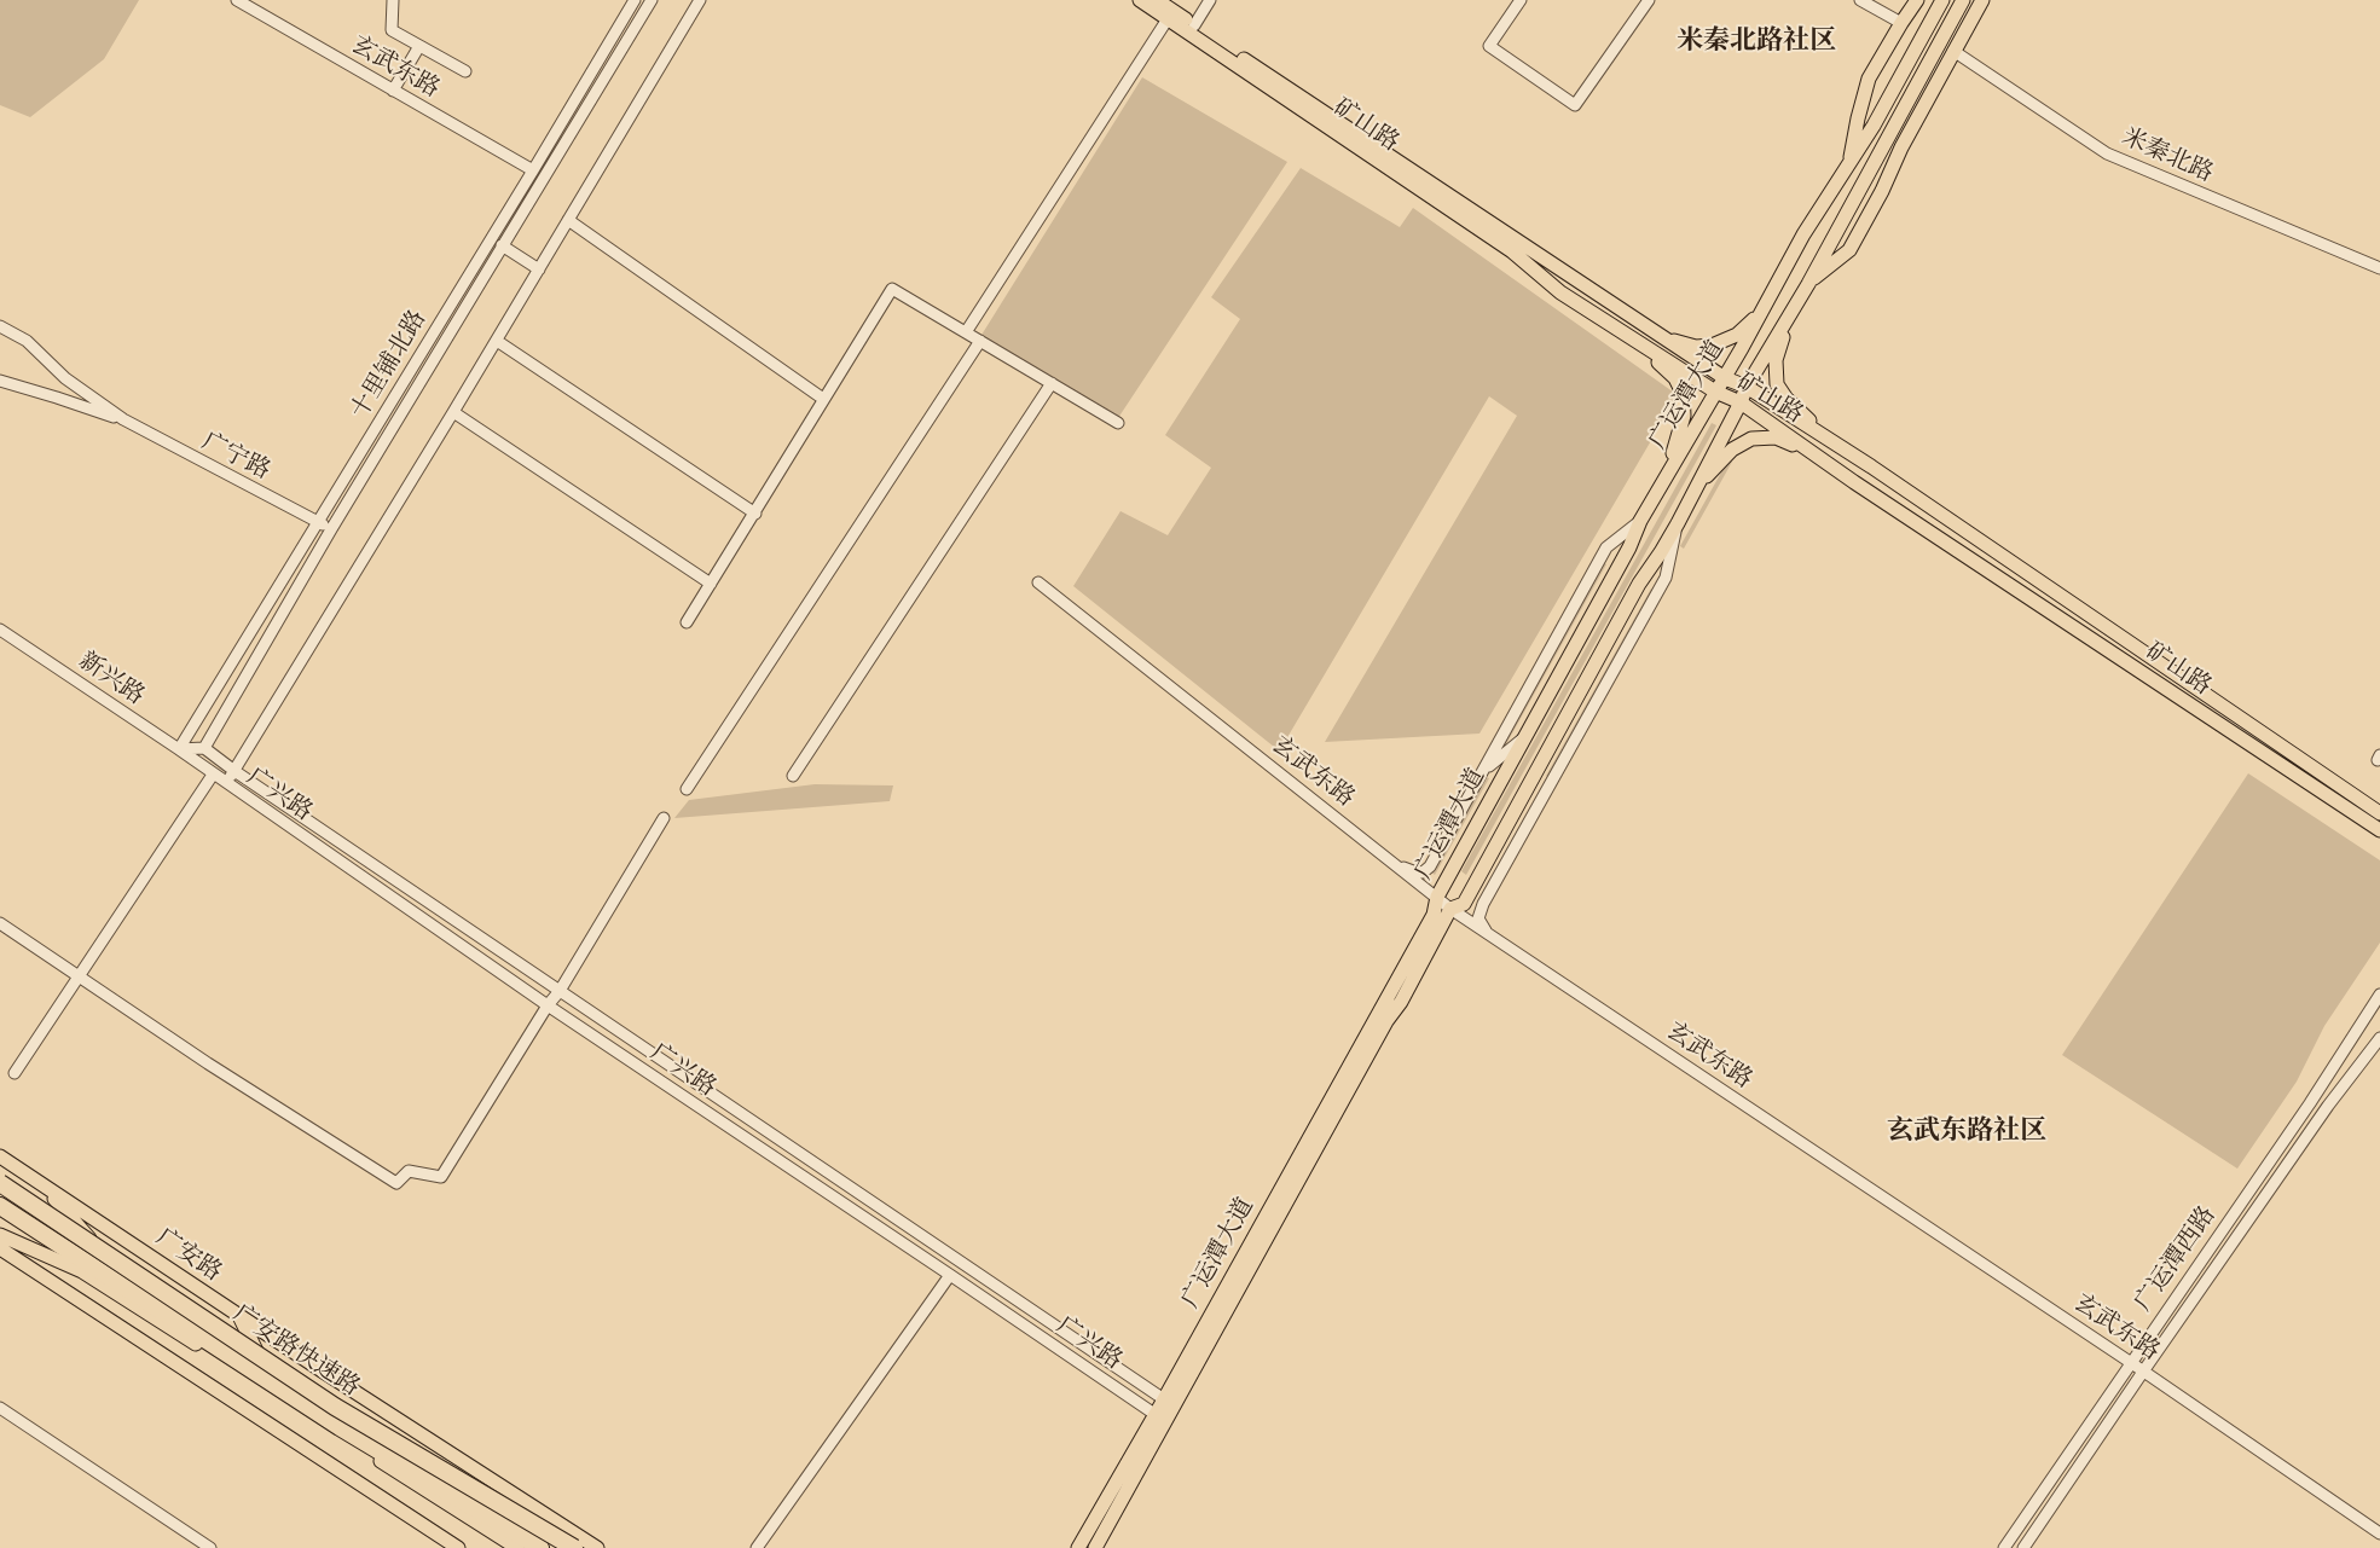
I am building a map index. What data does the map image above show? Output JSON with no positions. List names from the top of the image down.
{
  "streets": {
    "highway": ["广安路快速路"],
    "main road": ["矿山路", "广运潭大道", "广安路"],
    "street": [
      "玄武东路",
      "米秦北路",
      "十里铺北路",
      "广宁路",
      "新兴路",
      "广兴路",
      "广运潭西路"
    ]
  },
  "crossings": [
    ["玄武东路", "十里铺北路"],
    ["玄武东路", "广运潭大道"],
    ["玄武东路", "广运潭西路"],
    ["矿山路", "广运潭大道"],
    ["十里铺北路", "广宁路"],
    ["十里铺北路", "新兴路"],
    ["十里铺北路", "广兴路"],
    ["广运潭大道", "广兴路"],
    ["新兴路", "广兴路"]
  ],
  "districts": ["米秦北路社区", "玄武东路社区"]
}
